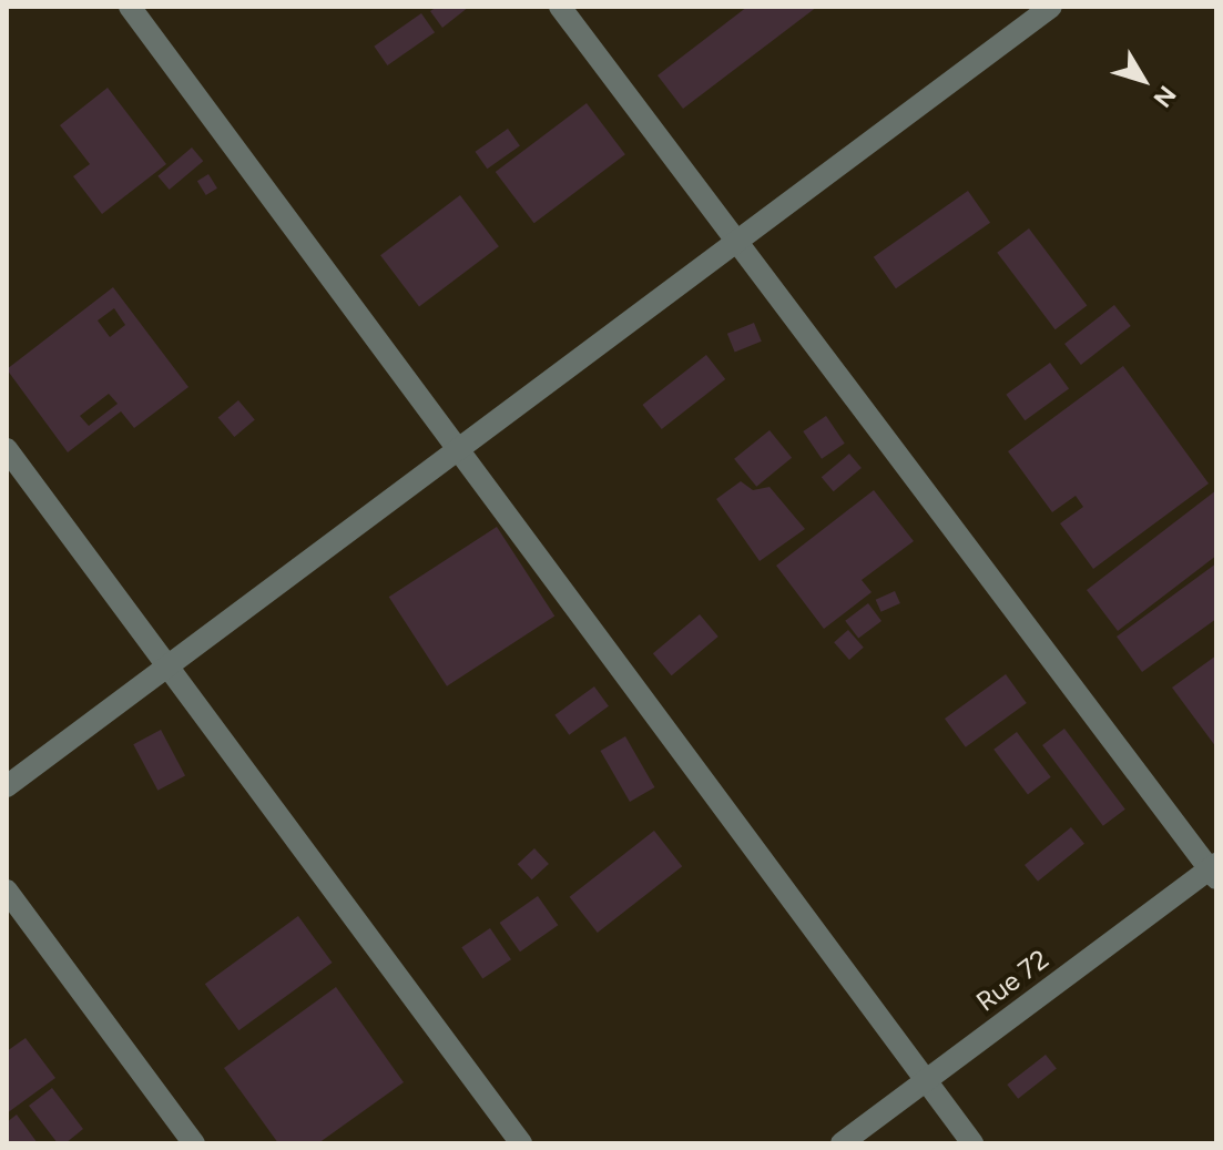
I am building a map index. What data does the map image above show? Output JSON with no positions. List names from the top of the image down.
{
  "streets": {
    "street": ["Rue 72"]
  },
  "north": "bottom right"
}
